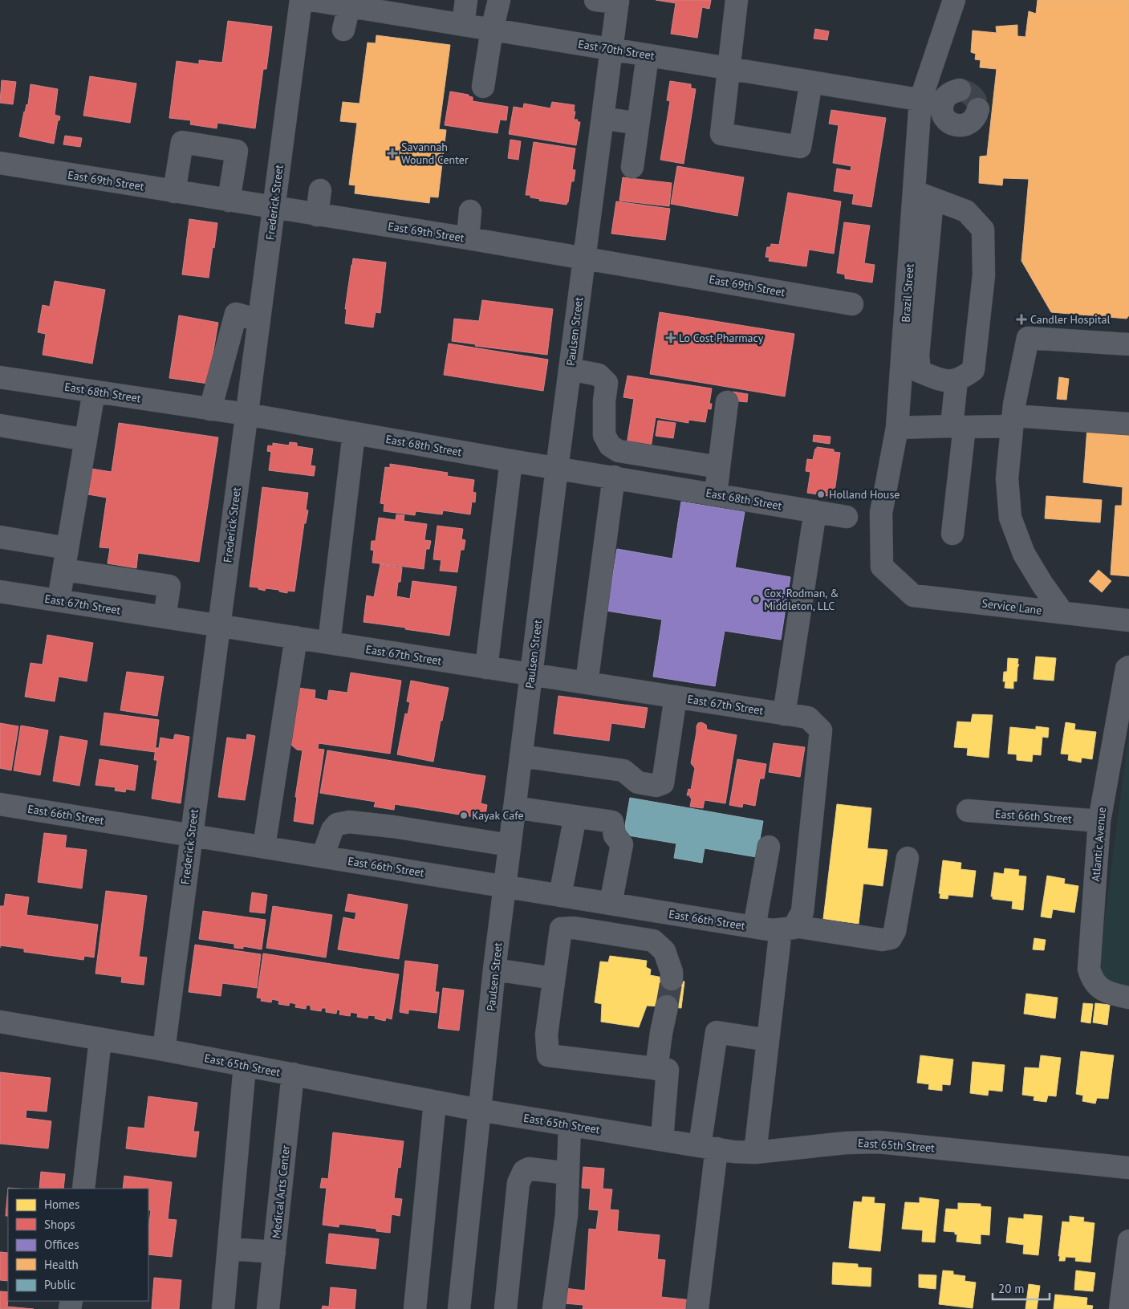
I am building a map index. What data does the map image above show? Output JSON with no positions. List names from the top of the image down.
{
  "streets": {
    "street": [
      "East 70th Street",
      "East 69th Street",
      "Frederick Street",
      "Brazil Street",
      "Paulsen Street",
      "East 68th Street",
      "East 67th Street",
      "Service Lane",
      "East 66th Street",
      "Atlantic Avenue",
      "East 65th Street",
      "Medical Arts Center"
    ]
  },
  "crossings": [
    ["East 70th Street", "Brazil Street"],
    ["East 70th Street", "Paulsen Street"],
    ["East 69th Street", "Frederick Street"],
    ["East 69th Street", "Paulsen Street"],
    ["Frederick Street", "East 68th Street"],
    ["Frederick Street", "East 67th Street"],
    ["Frederick Street", "East 66th Street"],
    ["Frederick Street", "East 65th Street"],
    ["Brazil Street", "Service Lane"],
    ["Paulsen Street", "East 68th Street"],
    ["Paulsen Street", "East 67th Street"],
    ["Paulsen Street", "East 66th Street"],
    ["Paulsen Street", "East 65th Street"],
    ["East 67th Street", "East 66th Street"],
    ["East 66th Street", "Atlantic Avenue"],
    ["East 65th Street", "Medical Arts Center"]
  ],
  "places": {
    "health": ["Savannah Wound Center", "Candler Hospital", "Lo Cost Pharmacy"],
    "other": ["Holland House", "Cox, Rodman, & Middleton, LLC", "Kayak Cafe"]
  },
  "legend": [
    "Homes",
    "Shops",
    "Offices",
    "Health",
    "Public"
  ],
  "scale_bar": "20 m"
}
